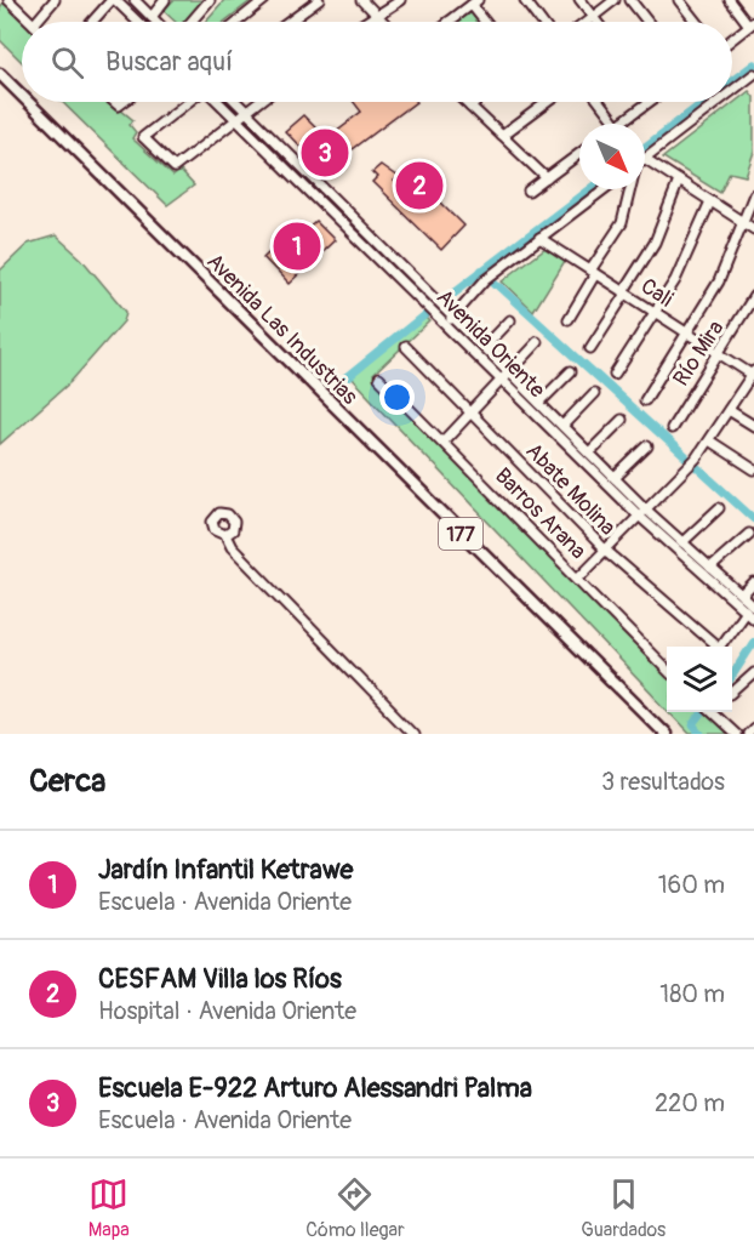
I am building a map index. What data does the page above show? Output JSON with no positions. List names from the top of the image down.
{
  "streets": {
    "main road": ["Avenida Las Industrias", "177"],
    "street": [
      "Cali",
      "Avenida Oriente",
      "Río Mira",
      "Abate Molina",
      "Barros Arana"
    ]
  },
  "crossings": [
    ["Cali", "Río Mira"]
  ],
  "north": "bottom right",
  "page": {
    "search": "Buscar aquí",
    "pins": ["3", "2", "1"],
    "heading": ["Cerca", "3 resultados"],
    "list": [
      {
        "mark": "1",
        "name": "Jardín Infantil Ketrawe",
        "note": "Escuela · Avenida Oriente",
        "value": "160 m"
      },
      {
        "mark": "2",
        "name": "CESFAM Villa los Ríos",
        "note": "Hospital · Avenida Oriente",
        "value": "180 m"
      },
      {
        "mark": "3",
        "name": "Escuela E-922 Arturo Alessandri Palma",
        "note": "Escuela · Avenida Oriente",
        "value": "220 m"
      }
    ],
    "nav": ["Mapa", "Cómo llegar", "Guardados"]
  }
}
